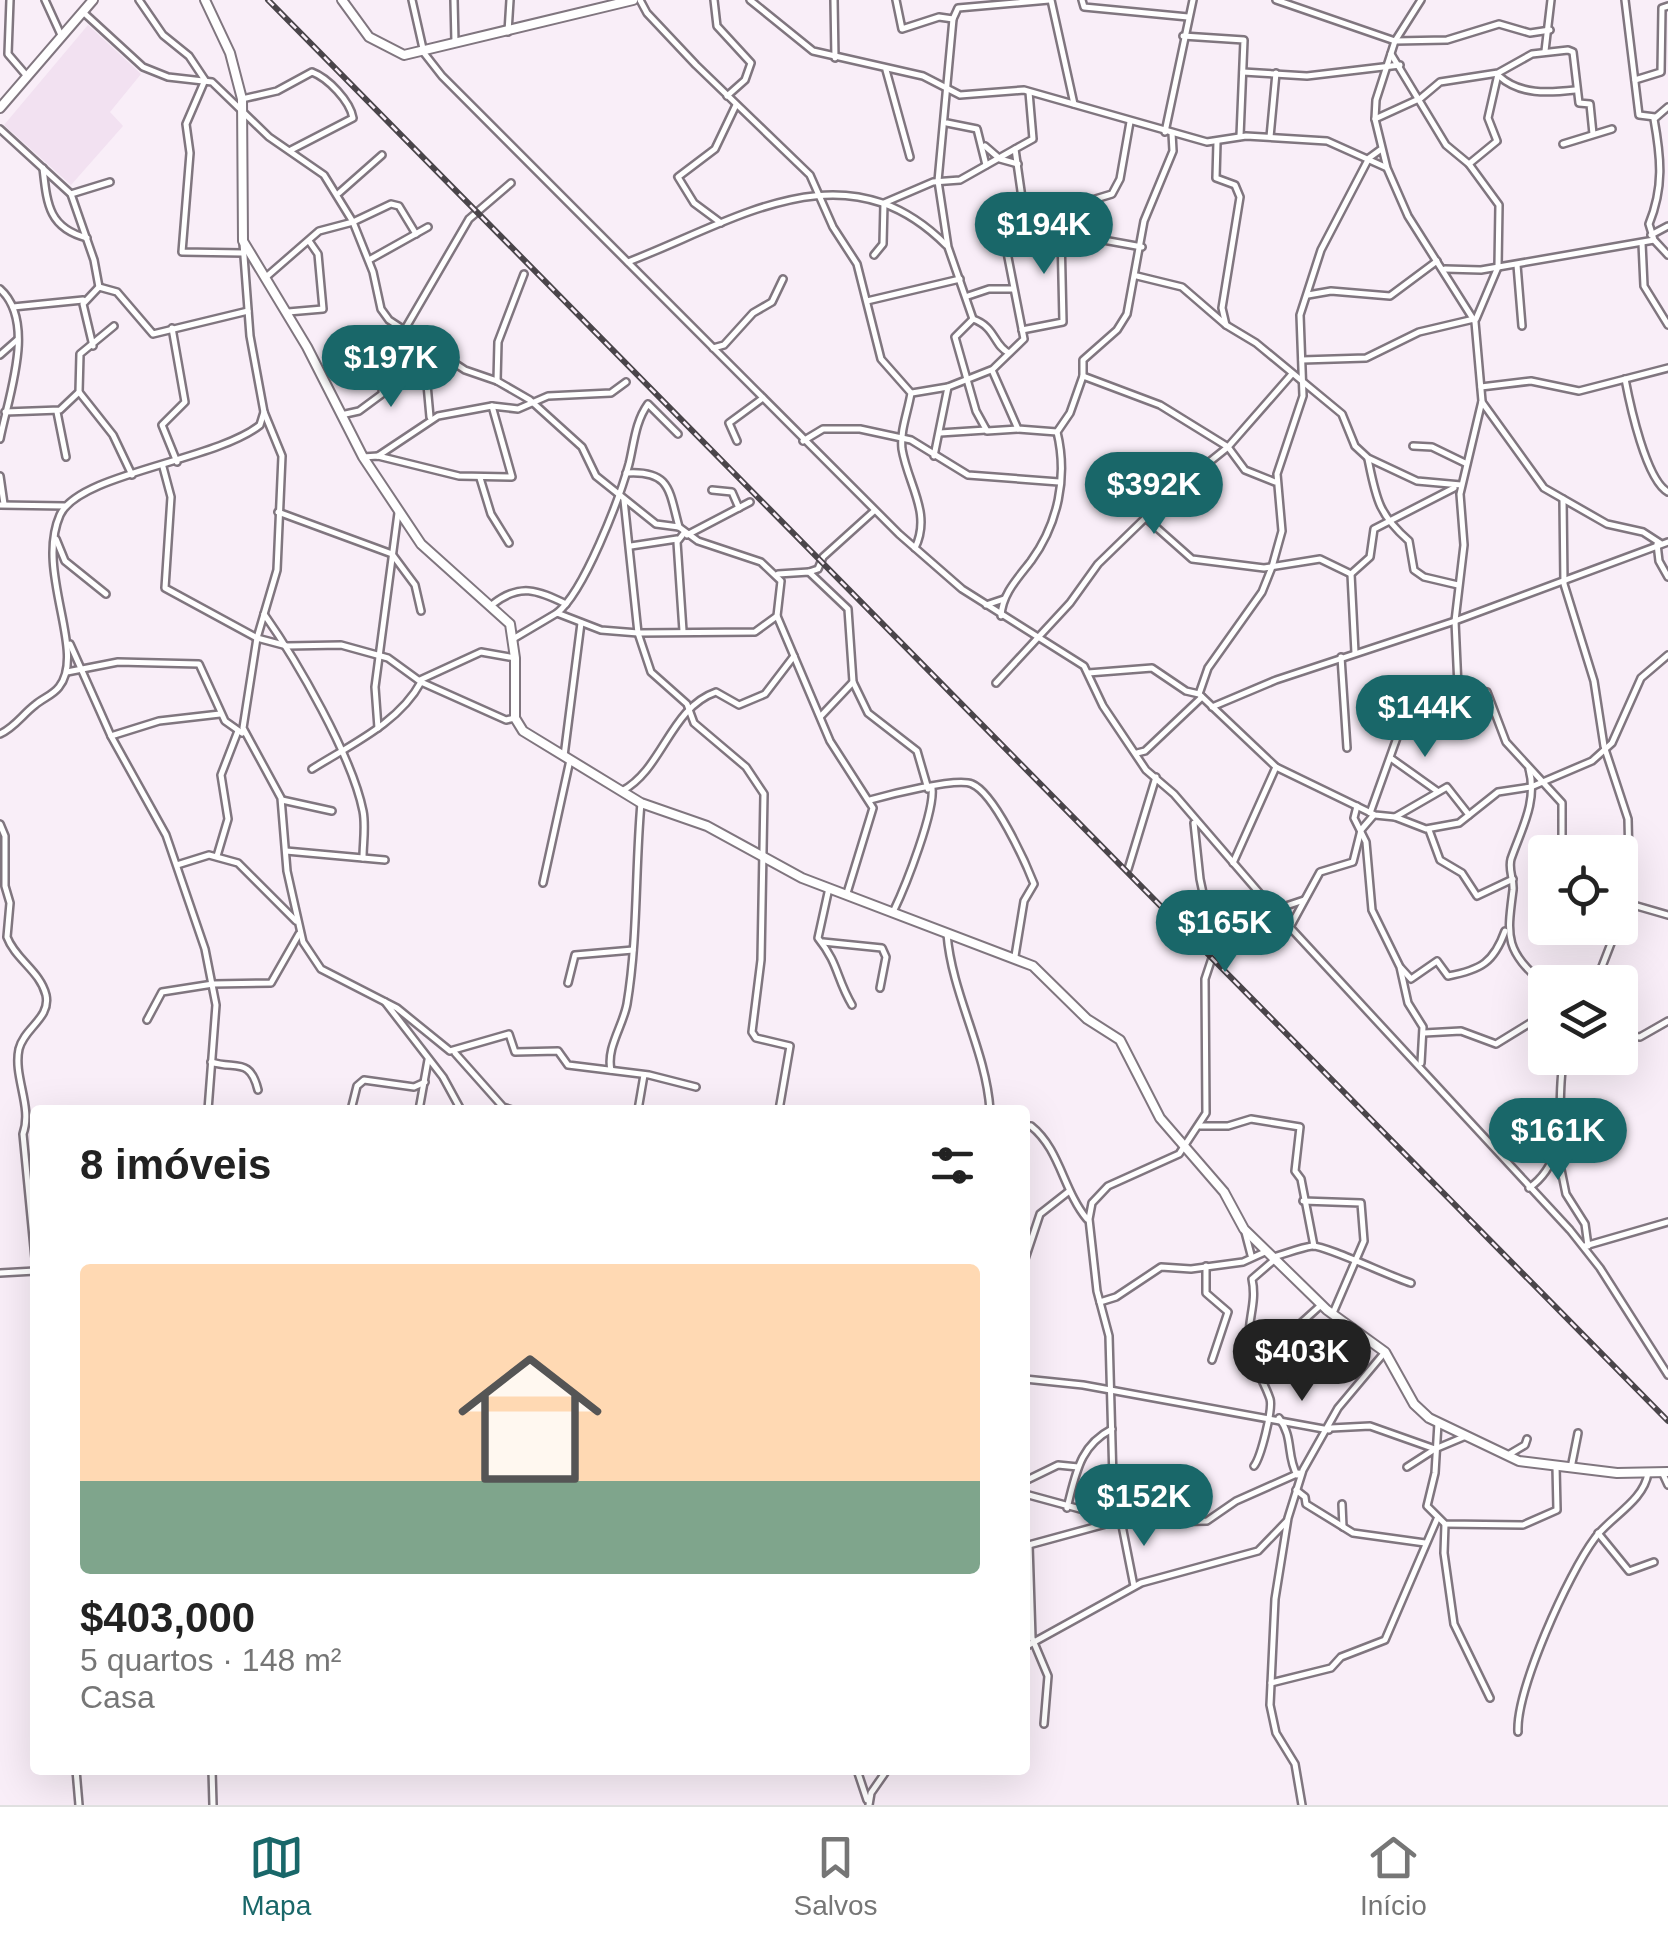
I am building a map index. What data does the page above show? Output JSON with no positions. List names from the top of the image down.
{
  "page": {
    "price": [
      "$194K",
      "$197K",
      "$392K",
      "$144K",
      "$165K",
      "$161K",
      "$403K",
      "$152K"
    ],
    "heading": "8 imóveis",
    "list": [
      {
        "name": "$403,000",
        "note": "5 quartos · 148 m² · Casa"
      }
    ],
    "tabs": ["Mapa", "Salvos", "Início"]
  }
}
